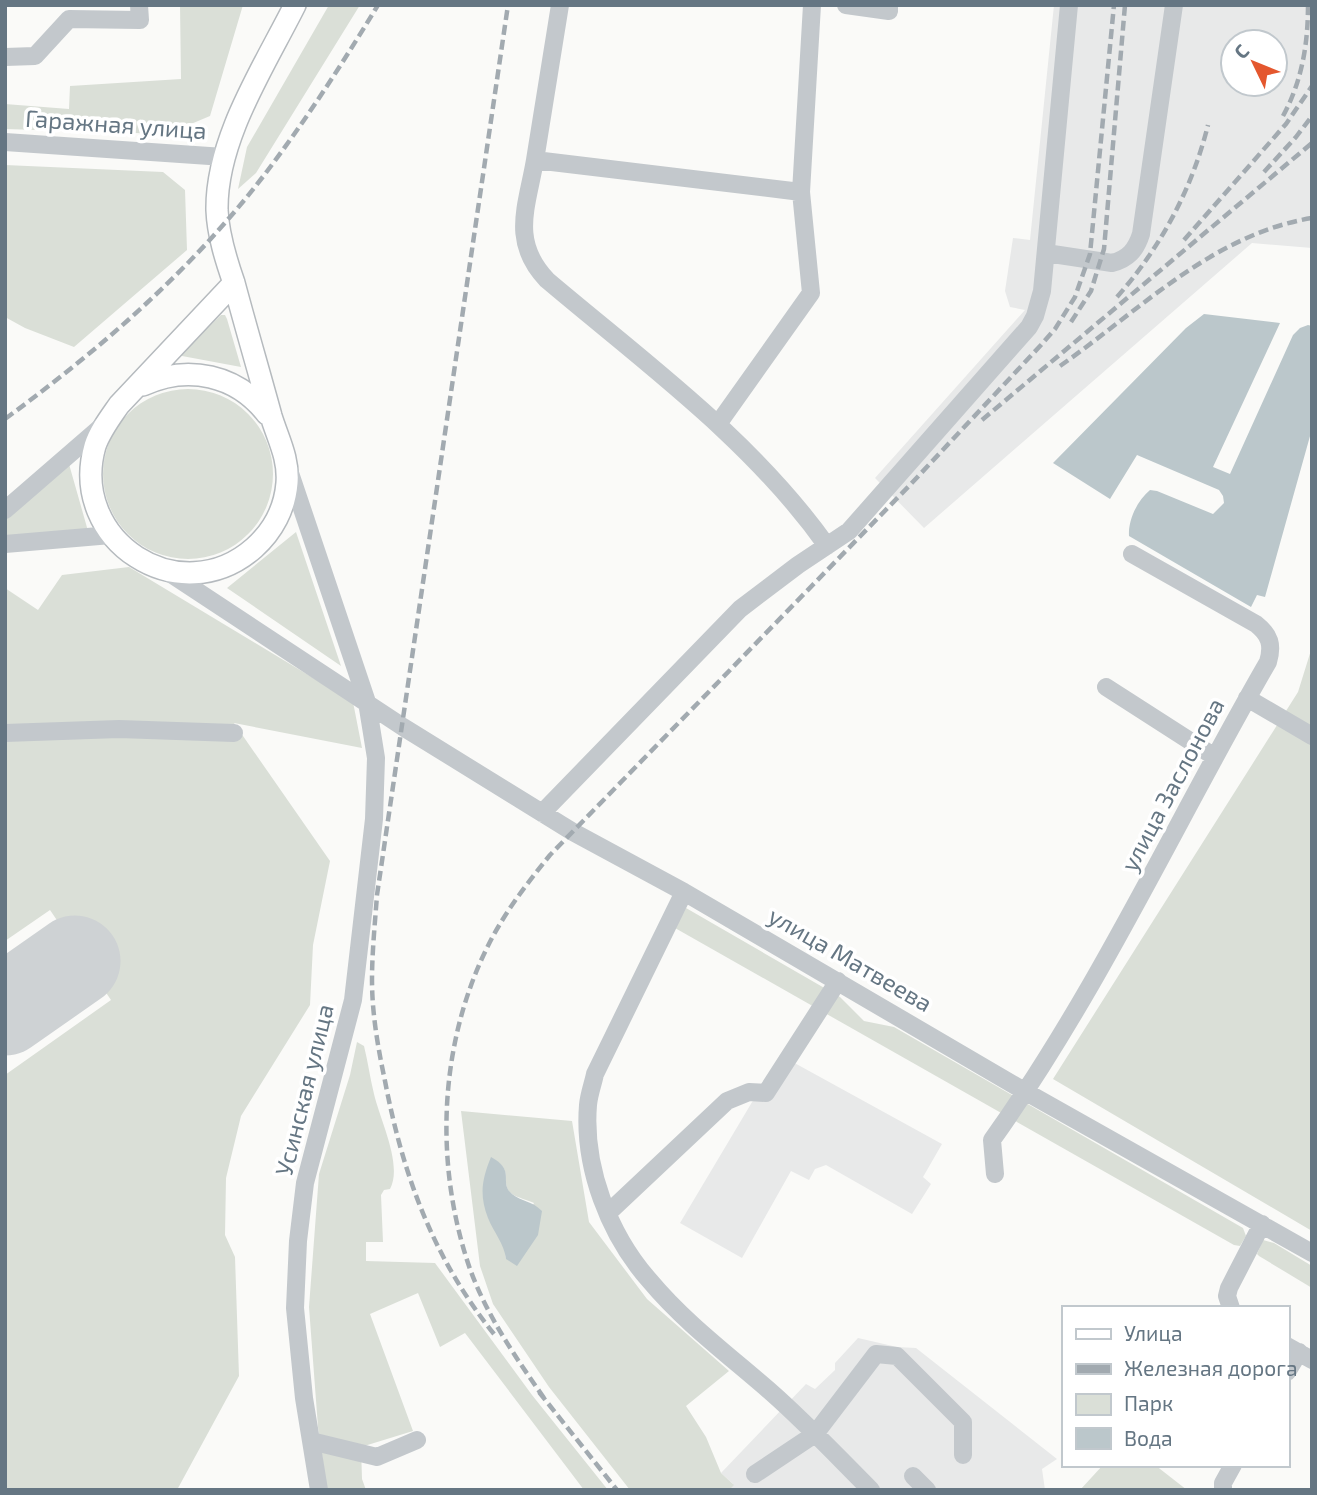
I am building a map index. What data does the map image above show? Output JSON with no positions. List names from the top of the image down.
{
  "streets": {
    "street": [
      "Гаражная улица",
      "улица Заслонова",
      "улица Матвеева",
      "Усинская улица"
    ]
  },
  "crossings": [
    ["улица Заслонова", "улица Матвеева"],
    ["улица Матвеева", "Усинская улица"]
  ],
  "legend": [
    "Улица",
    "Железная дорога",
    "Парк",
    "Вода"
  ],
  "north": "top left"
}
